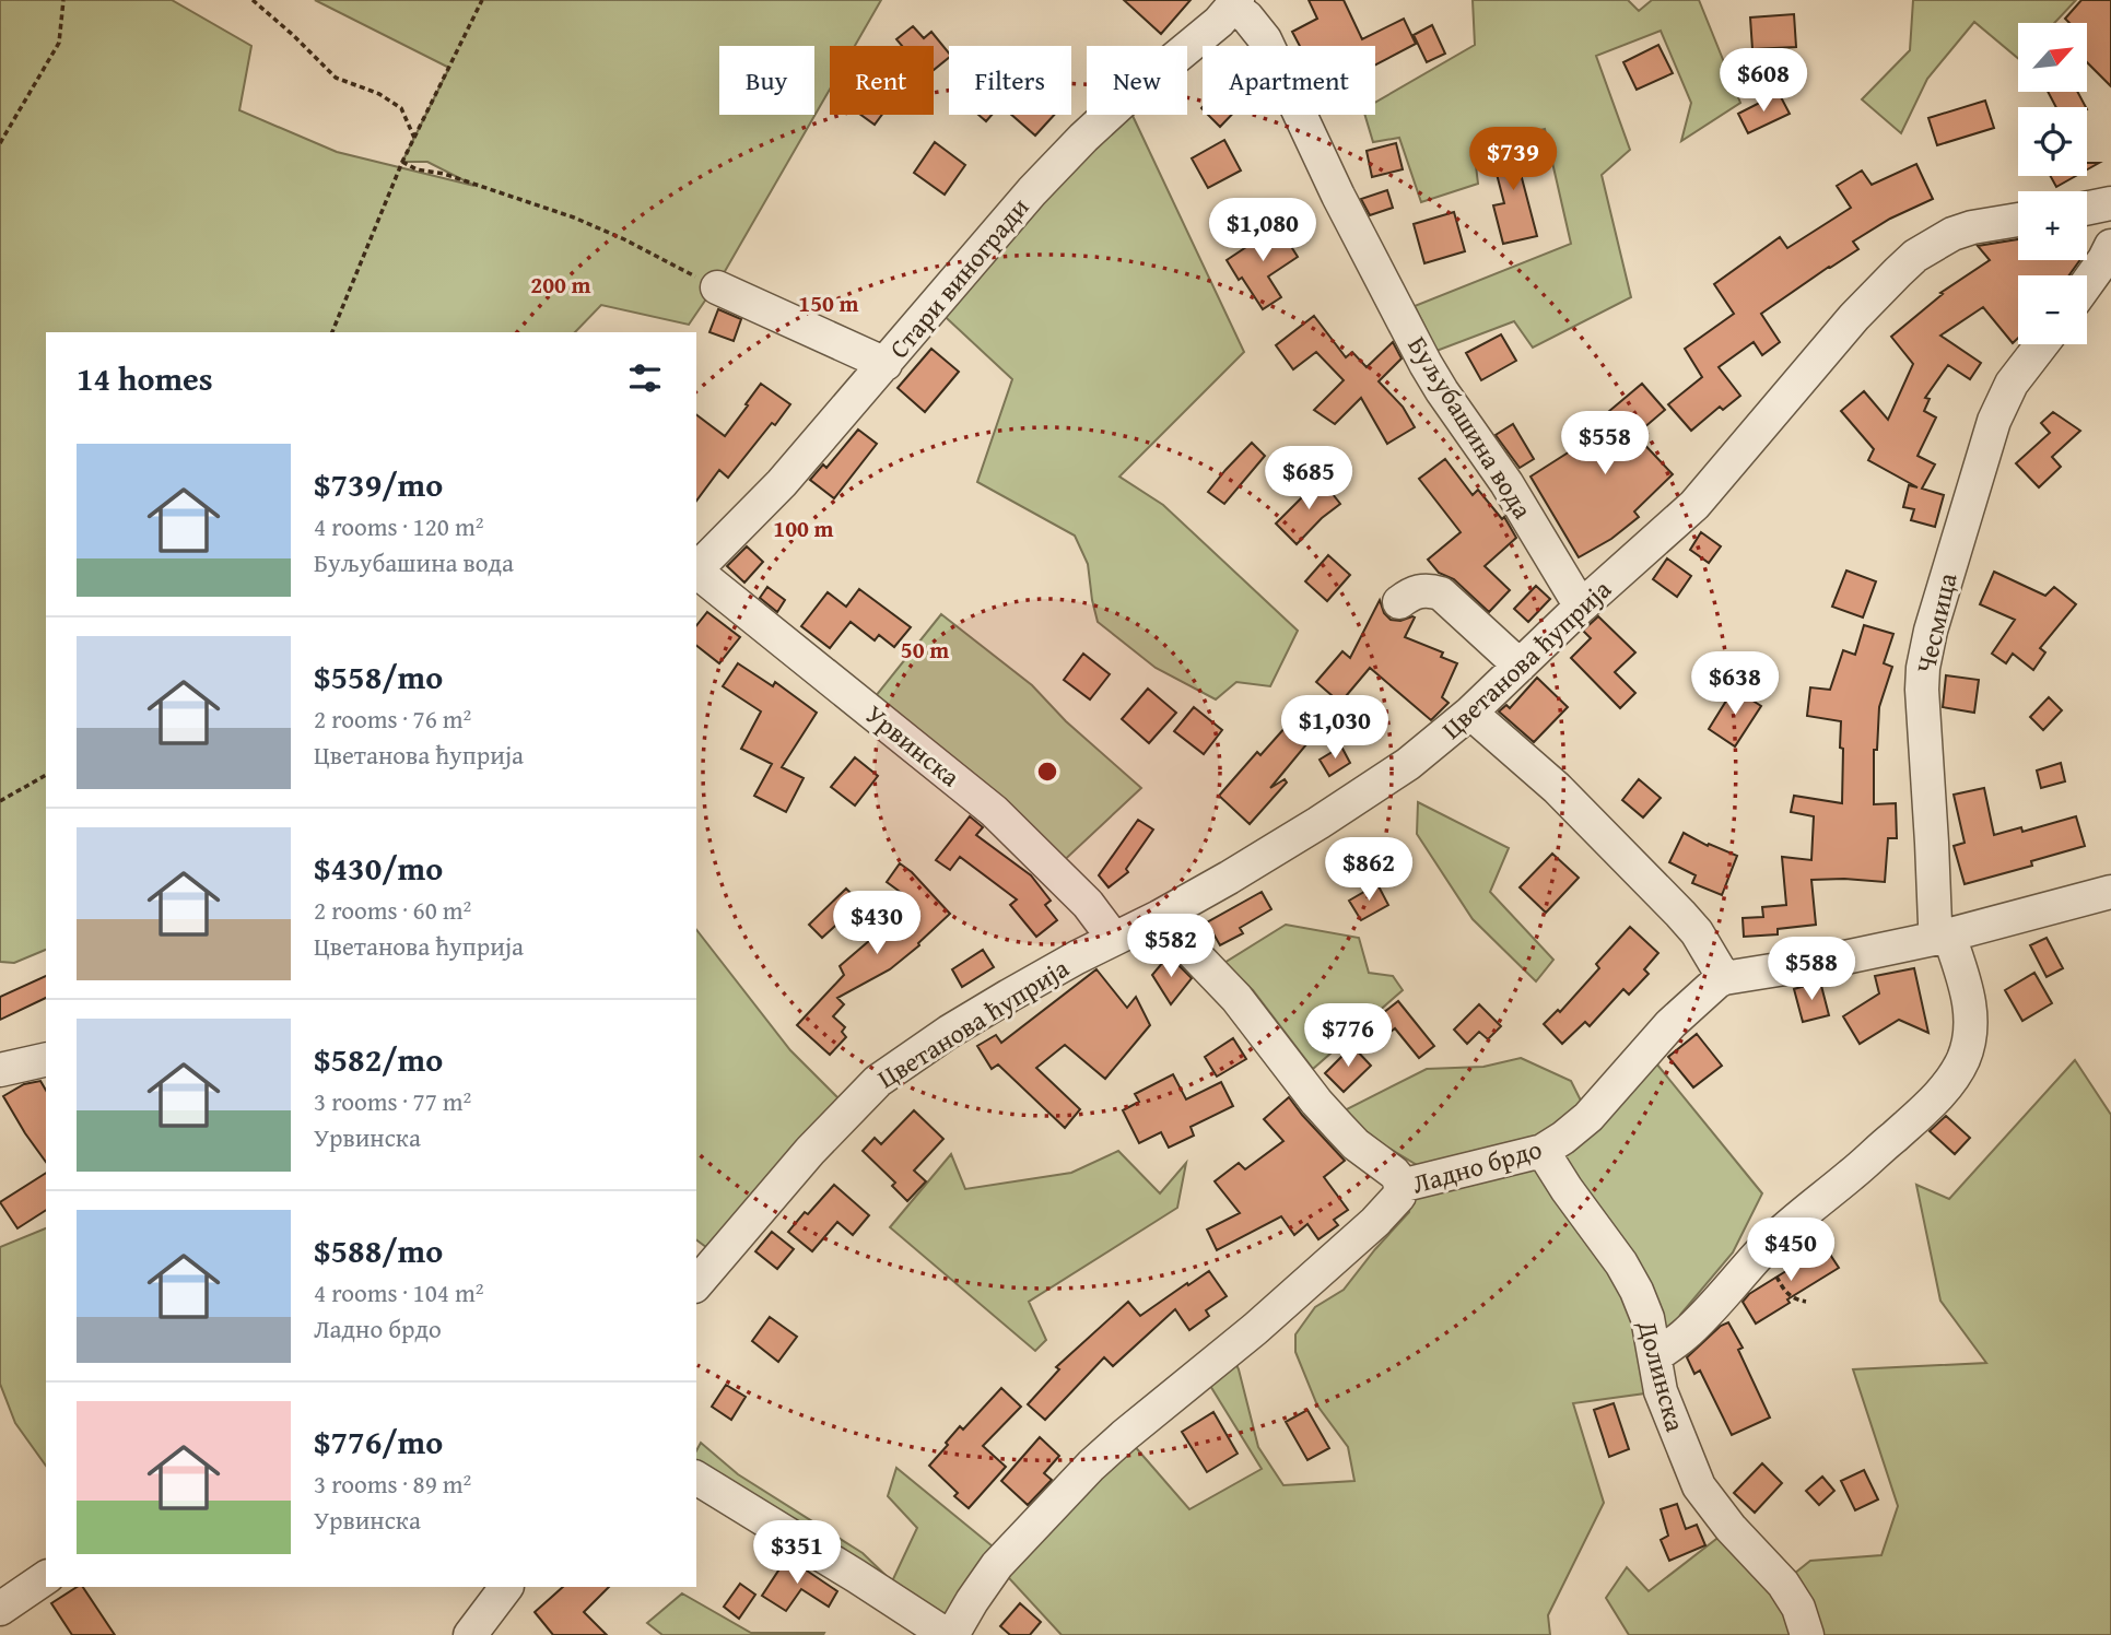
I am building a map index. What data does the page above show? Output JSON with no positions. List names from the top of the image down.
{
  "streets": {
    "street": [
      "Стари виногради",
      "Буљубашина вода",
      "Чесмица",
      "Цветанова ћуприја",
      "Урвинска",
      "Ладно брдо",
      "Долинска"
    ]
  },
  "crossings": [
    ["Стари виногради", "Буљубашина вода"],
    ["Буљубашина вода", "Цветанова ћуприја"],
    ["Чесмица", "Ладно брдо"],
    ["Чесмица", "Долинска"],
    ["Цветанова ћуприја", "Урвинска"],
    ["Ладно брдо", "Долинска"]
  ],
  "north": "top right",
  "page": {
    "map_buttons": ["+", "−"],
    "chip": [
      "Buy",
      "Rent",
      "Filters",
      "New",
      "Apartment"
    ],
    "price": [
      "$608",
      "$739",
      "$1,080",
      "$558",
      "$685",
      "$638",
      "$1,030",
      "$862",
      "$430",
      "$582",
      "$588",
      "$776",
      "$450",
      "$351"
    ],
    "heading": "14 homes",
    "list": [
      {
        "name": "$739/mo",
        "note": "4 rooms · 120 m² · Буљубашина вода"
      },
      {
        "name": "$558/mo",
        "note": "2 rooms · 76 m² · Цветанова ћуприја"
      },
      {
        "name": "$430/mo",
        "note": "2 rooms · 60 m² · Цветанова ћуприја"
      },
      {
        "name": "$582/mo",
        "note": "3 rooms · 77 m² · Урвинска"
      },
      {
        "name": "$588/mo",
        "note": "4 rooms · 104 m² · Ладно брдо"
      },
      {
        "name": "$776/mo",
        "note": "3 rooms · 89 m² · Урвинска"
      }
    ]
  },
  "rings": [
    "200 m",
    "150 m",
    "100 m",
    "50 m"
  ]
}
